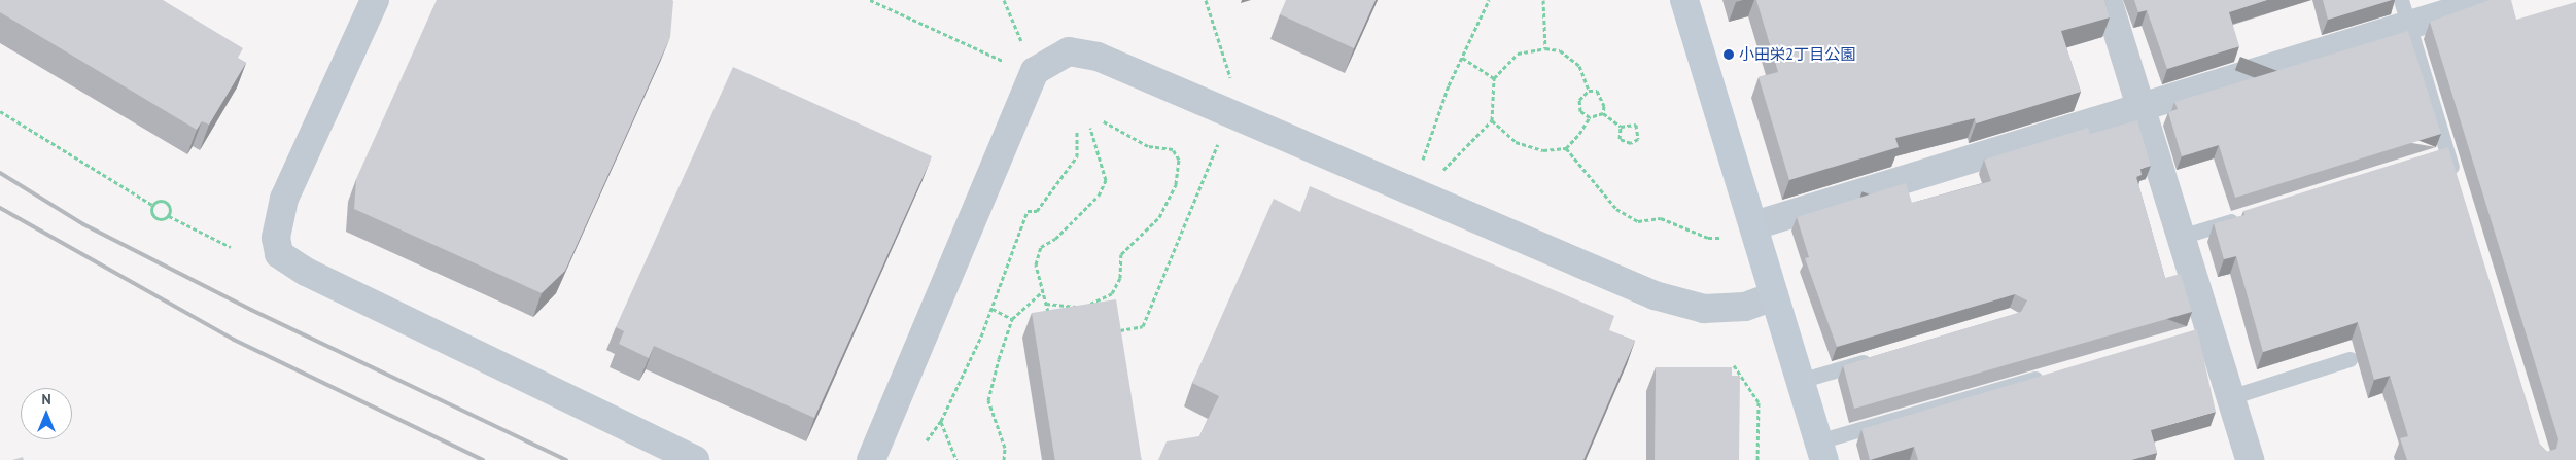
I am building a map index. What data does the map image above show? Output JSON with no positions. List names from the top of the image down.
{
  "places": ["小田栄2丁目公園"],
  "north": "top"
}
